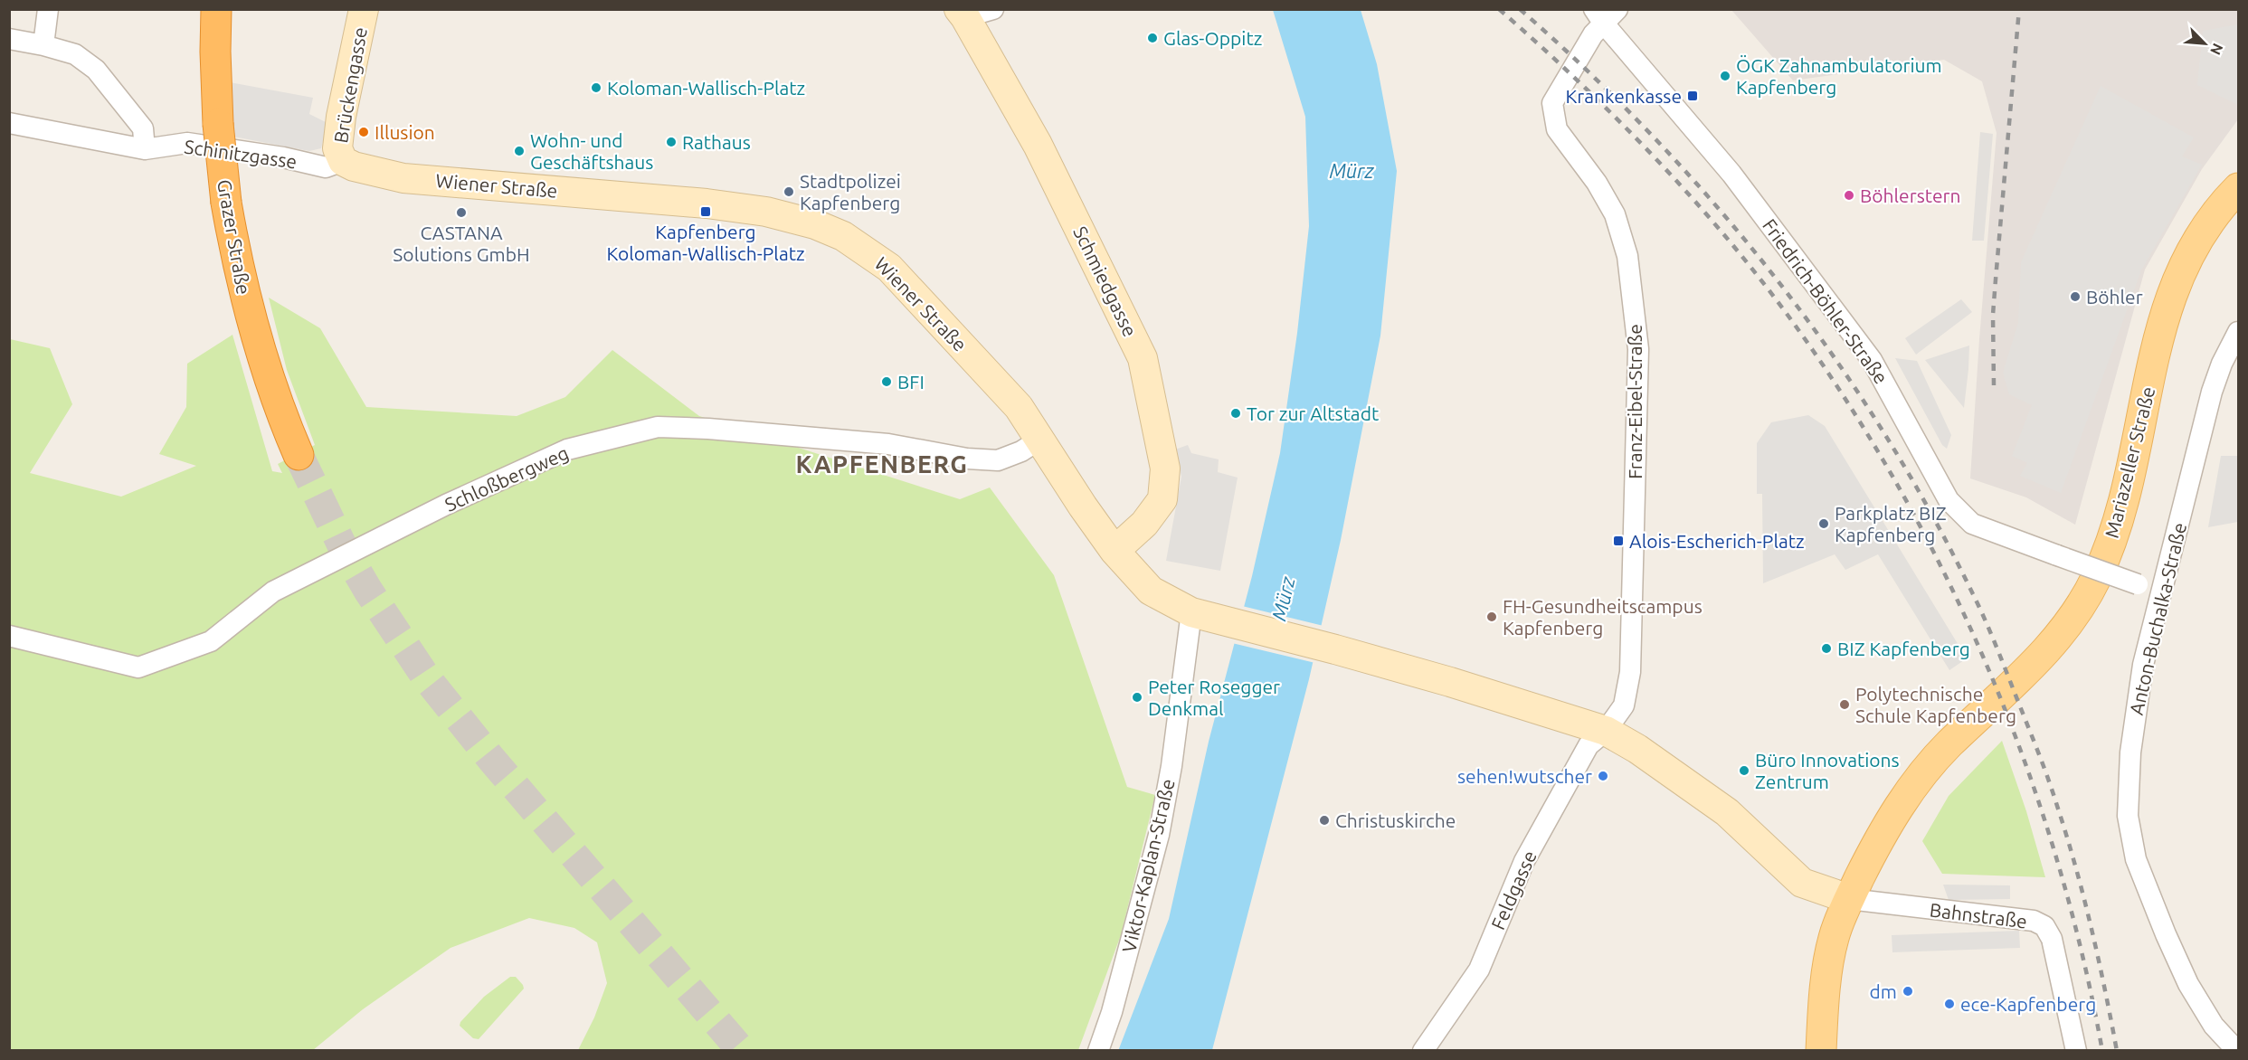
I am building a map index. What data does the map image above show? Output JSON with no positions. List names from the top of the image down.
{
  "streets": {
    "highway": ["Grazer Straße"],
    "main road": ["Mariazeller Straße"],
    "street": [
      "Brückengasse",
      "Schinitzgasse",
      "Wiener Straße",
      "Schmiedgasse",
      "Friedrich-Böhler-Straße",
      "Franz-Eibel-Straße",
      "Schloßbergweg",
      "Anton-Buchalka-Straße",
      "Viktor-Kaplan-Straße",
      "Feldgasse",
      "Bahnstraße"
    ]
  },
  "crossings": [
    ["Brückengasse", "Schinitzgasse"],
    ["Brückengasse", "Wiener Straße"],
    ["Schinitzgasse", "Wiener Straße"],
    ["Wiener Straße", "Schmiedgasse"],
    ["Wiener Straße", "Franz-Eibel-Straße"],
    ["Wiener Straße", "Mariazeller Straße"],
    ["Wiener Straße", "Schloßbergweg"],
    ["Wiener Straße", "Viktor-Kaplan-Straße"],
    ["Wiener Straße", "Feldgasse"],
    ["Wiener Straße", "Bahnstraße"],
    ["Friedrich-Böhler-Straße", "Franz-Eibel-Straße"],
    ["Friedrich-Böhler-Straße", "Anton-Buchalka-Straße"],
    ["Franz-Eibel-Straße", "Feldgasse"],
    ["Mariazeller Straße", "Bahnstraße"]
  ],
  "districts": ["KAPFENBERG"],
  "water": ["Mürz"],
  "places": {
    "other": [
      "Glas-Oppitz",
      "ÖGK Zahnambulatorium Kapfenberg",
      "Koloman-Wallisch-Platz",
      "Illusion",
      "Rathaus",
      "Wohn- und Geschäftshaus",
      "Stadtpolizei Kapfenberg",
      "Böhlerstern",
      "CASTANA Solutions GmbH",
      "Böhler",
      "BFI",
      "Tor zur Altstadt",
      "Parkplatz BIZ Kapfenberg",
      "FH-Gesundheitscampus Kapfenberg",
      "BIZ Kapfenberg",
      "Peter Rosegger Denkmal",
      "Polytechnische Schule Kapfenberg",
      "Büro Innovations Zentrum",
      "sehen!wutscher",
      "Christuskirche",
      "dm",
      "ece-Kapfenberg"
    ],
    "transit": ["Krankenkasse", "Kapfenberg Koloman-Wallisch-Platz", "Alois-Escherich-Platz"]
  },
  "north": "bottom right"
}
